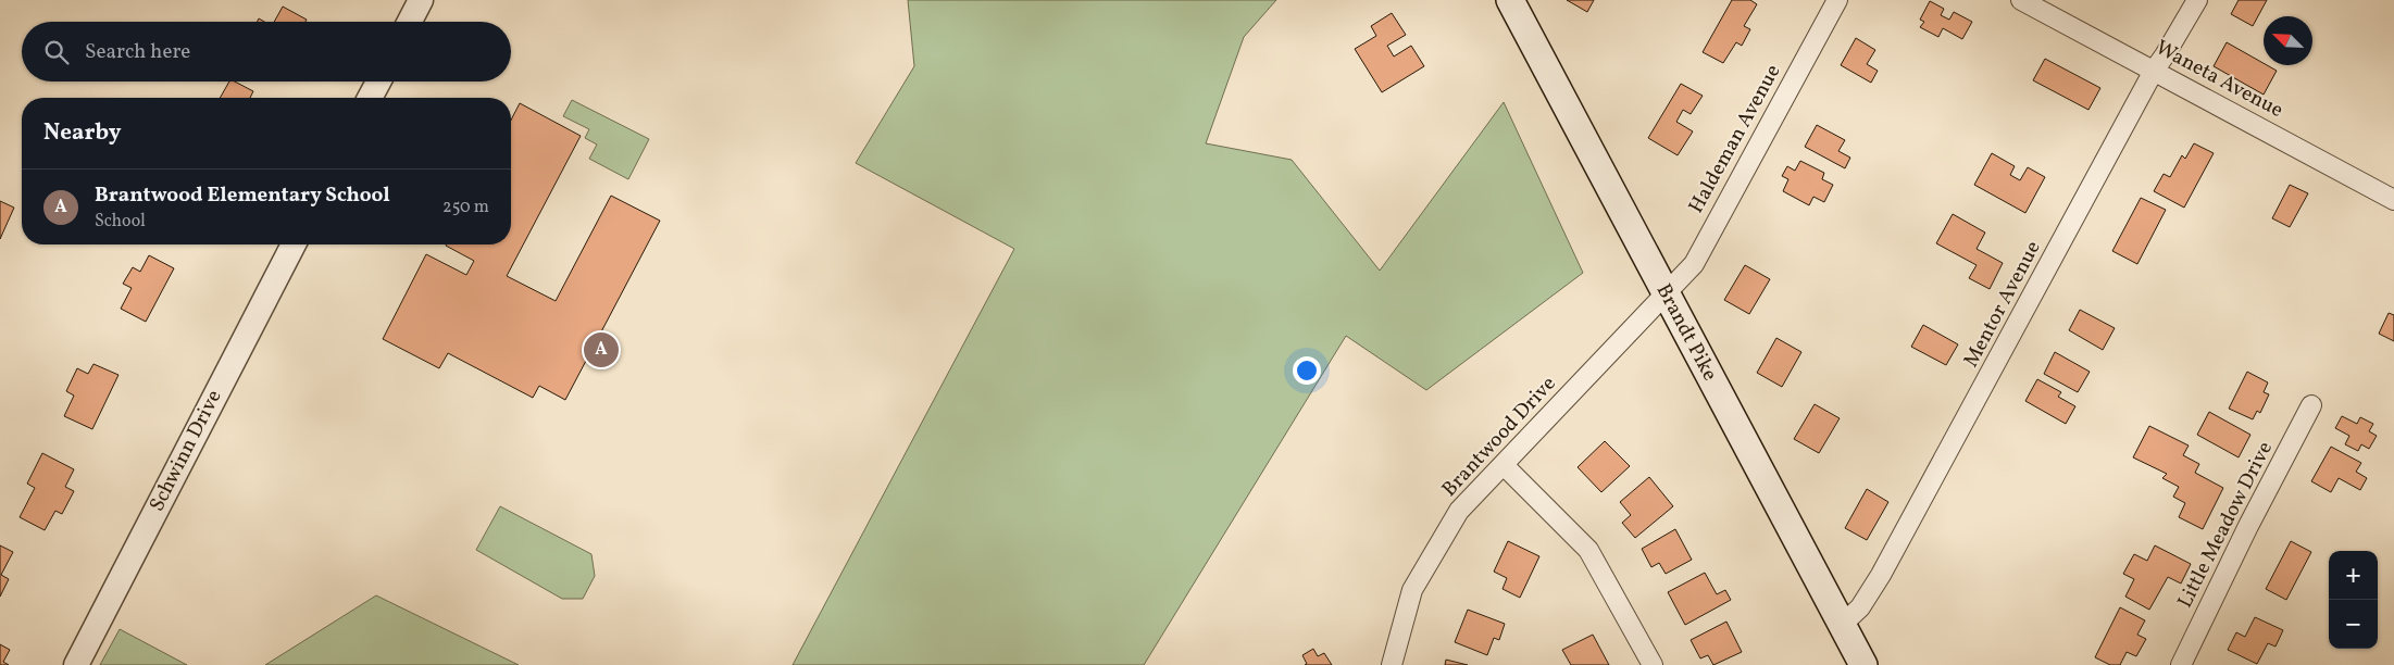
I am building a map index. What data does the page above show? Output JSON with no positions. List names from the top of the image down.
{
  "streets": {
    "main road": ["Brandt Pike"],
    "street": [
      "Waneta Avenue",
      "Haldeman Avenue",
      "Mentor Avenue",
      "Brantwood Drive",
      "Schwinn Drive",
      "Little Meadow Drive"
    ]
  },
  "crossings": [
    ["Waneta Avenue", "Mentor Avenue"],
    ["Haldeman Avenue", "Brandt Pike"],
    ["Haldeman Avenue", "Brantwood Drive"],
    ["Mentor Avenue", "Brandt Pike"],
    ["Brandt Pike", "Brantwood Drive"]
  ],
  "north": "top left",
  "page": {
    "search": "Search here",
    "heading": "Nearby",
    "list": [
      {
        "mark": "A",
        "name": "Brantwood Elementary School",
        "note": "School",
        "value": "250 m"
      }
    ],
    "pins": "A",
    "map_buttons": ["+", "−"]
  }
}
